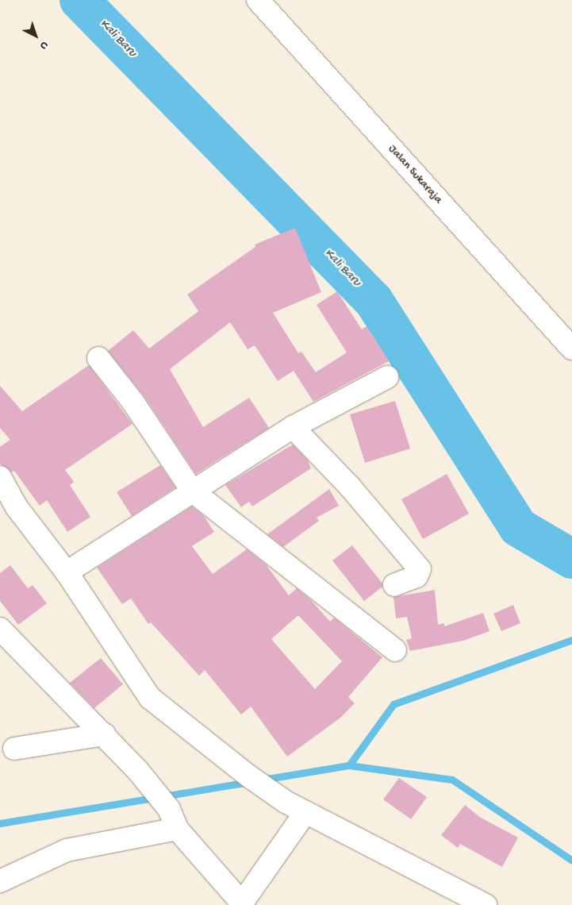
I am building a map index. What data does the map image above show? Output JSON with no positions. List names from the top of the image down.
{
  "streets": {
    "street": ["Jalan Sukaraja"]
  },
  "water": ["Kali Baru"],
  "north": "bottom right"
}
